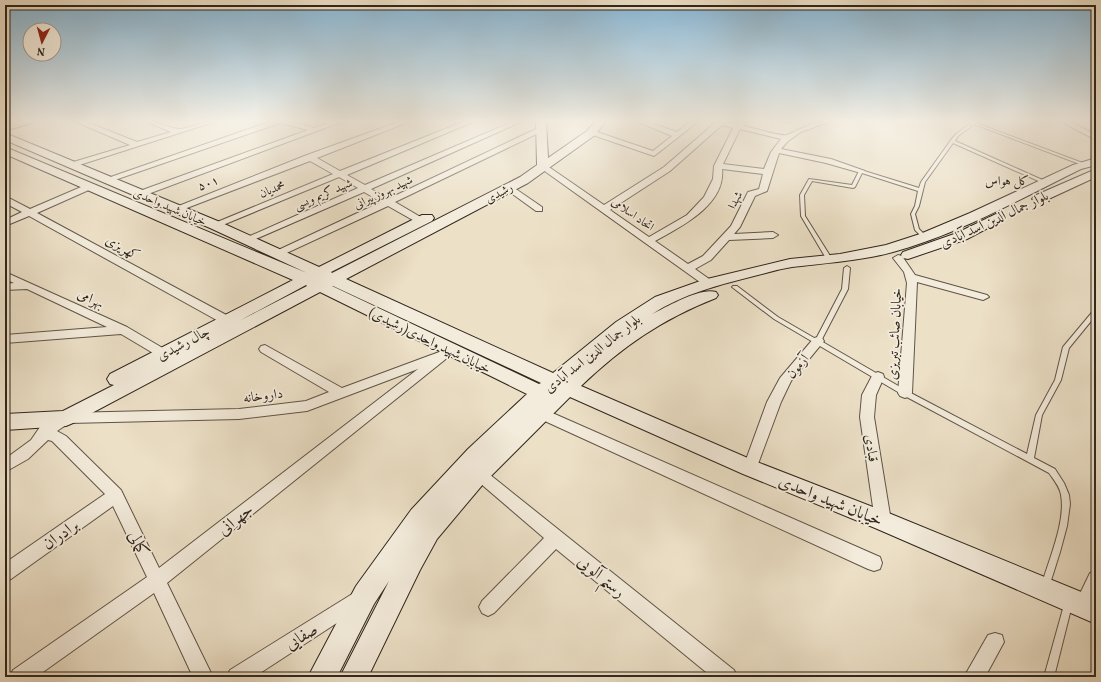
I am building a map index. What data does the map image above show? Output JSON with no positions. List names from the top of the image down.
{
  "streets": {
    "main road": [
      "رشیدی",
      "خیابان شهید واحدی",
      "بلوار جمال الدین اسد آبادی",
      "خیابان شهید واحدی(رشیدی)",
      "چال رشیدی"
    ],
    "street": [
      "۵۰۱",
      "محمدیان",
      "شهید بهروز پیرانی",
      "شهید کریم ویسی",
      "شهدا",
      "اتحاد اسلامی",
      "کهریزی",
      "بهرامی",
      "خیابان صائب تبریزی",
      "آزمون",
      "داروخانه",
      "قبادی",
      "جهرانی",
      "برادران",
      "کمالی",
      "رستم آلویی",
      "صفایی"
    ]
  },
  "crossings": [
    ["۵۰۱", "خیابان شهید واحدی"],
    ["محمدیان", "خیابان شهید واحدی"],
    ["شهید بهروز پیرانی", "خیابان شهید واحدی"],
    ["رشیدی", "خیابان شهید واحدی"],
    ["رشیدی", "اتحاد اسلامی"],
    ["رشیدی", "خیابان شهید واحدی(رشیدی)"],
    ["رشیدی", "چال رشیدی"],
    ["شهید کریم ویسی", "خیابان شهید واحدی"],
    ["شهدا", "اتحاد اسلامی"],
    ["خیابان شهید واحدی", "بلوار جمال الدین اسد آبادی"],
    ["خیابان شهید واحدی", "خیابان شهید واحدی(رشیدی)"],
    ["خیابان شهید واحدی", "چال رشیدی"],
    ["خیابان شهید واحدی", "آزمون"],
    ["خیابان شهید واحدی", "قبادی"],
    ["اتحاد اسلامی", "بلوار جمال الدین اسد آبادی"],
    ["بلوار جمال الدین اسد آبادی", "خیابان صائب تبریزی"],
    ["بلوار جمال الدین اسد آبادی", "خیابان شهید واحدی(رشیدی)"],
    ["بلوار جمال الدین اسد آبادی", "آزمون"],
    ["بلوار جمال الدین اسد آبادی", "رستم آلویی"],
    ["بلوار جمال الدین اسد آبادی", "صفایی"],
    ["کهریزی", "چال رشیدی"],
    ["بهرامی", "چال رشیدی"],
    ["خیابان شهید واحدی(رشیدی)", "چال رشیدی"],
    ["خیابان شهید واحدی(رشیدی)", "داروخانه"],
    ["خیابان شهید واحدی(رشیدی)", "جهرانی"],
    ["چال رشیدی", "داروخانه"],
    ["چال رشیدی", "کمالی"],
    ["داروخانه", "جهرانی"],
    ["داروخانه", "کمالی"],
    ["جهرانی", "کمالی"],
    ["برادران", "کمالی"]
  ],
  "districts": ["کل هواس"],
  "north": "bottom"
}
